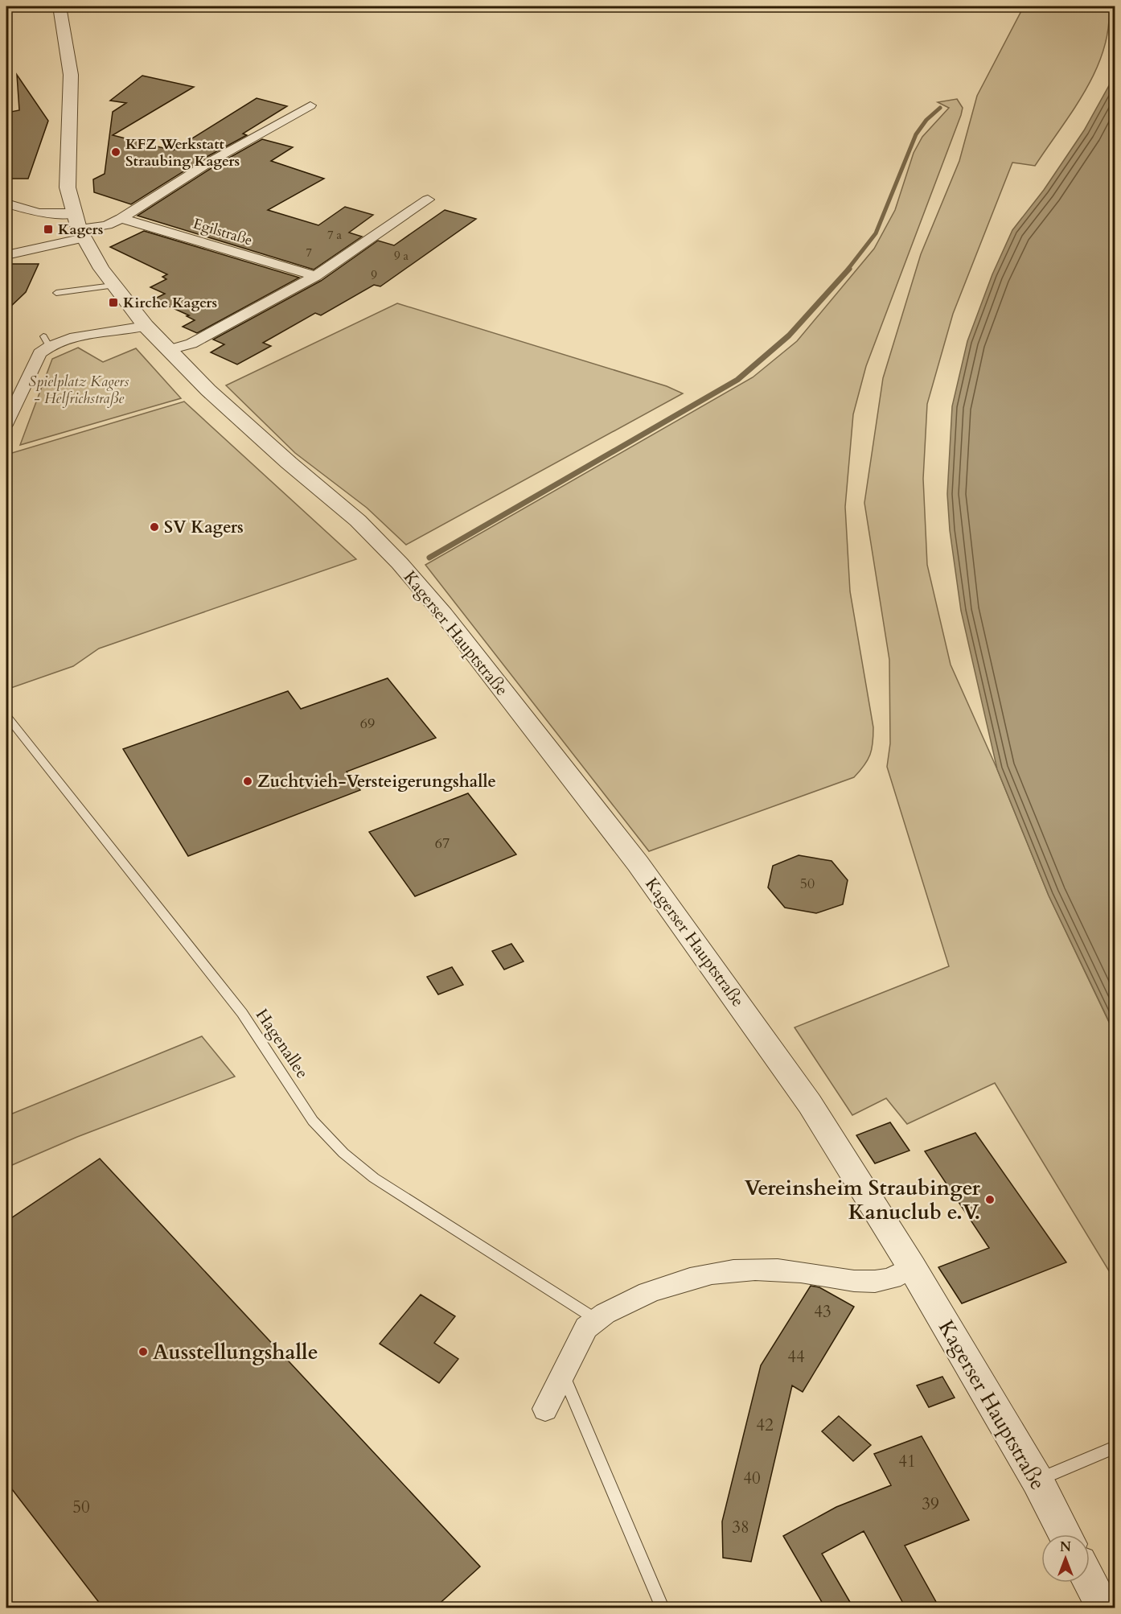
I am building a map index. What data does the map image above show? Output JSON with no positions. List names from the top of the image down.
{
  "streets": {
    "street": ["Egilstraße", "Kagerser Hauptstraße"],
    "lane": ["Hagenallee"]
  },
  "parks": ["Spielplatz Kagers - Helfrichstraße"],
  "places": {
    "other": [
      "KFZ Werkstatt Straubing Kagers",
      "SV Kagers",
      "Zuchtvieh-Versteigerungshalle",
      "Vereinsheim Straubinger Kanuclub e.V.",
      "Ausstellungshalle"
    ],
    "transit": ["Kagers", "Kirche Kagers"]
  },
  "house_numbers": [
    "7 a",
    "7",
    "9 a",
    "9",
    "69",
    "67",
    "50",
    "43",
    "44",
    "42",
    "41",
    "40",
    "39",
    "50",
    "38"
  ],
  "north": "top"
}
